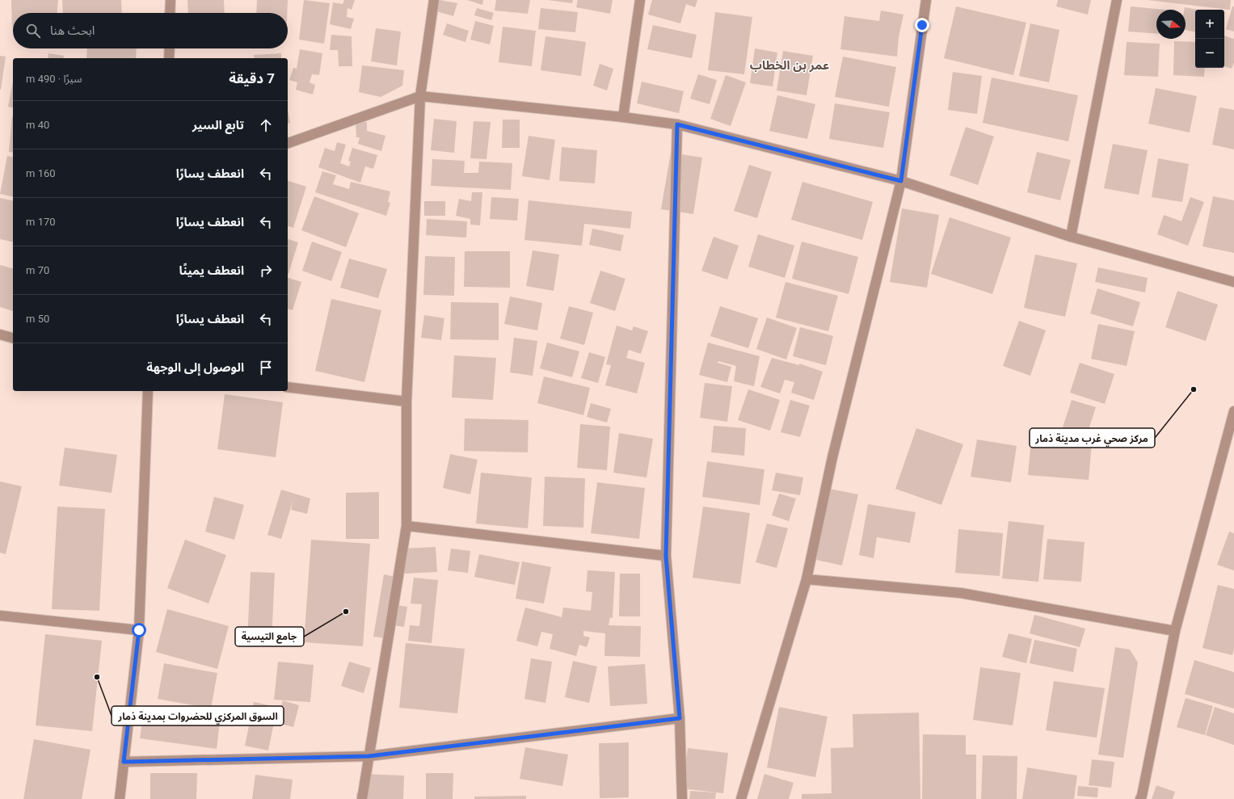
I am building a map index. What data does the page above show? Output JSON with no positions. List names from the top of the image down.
{
  "districts": ["عمر بن الخطاب"],
  "places": ["مركز صحي غرب مدينة ذمار", "جامع التيسية", "السوق المركزي للحضروات بمدينة ذمار"],
  "north": "right",
  "page": {
    "map_buttons": ["+", "−"],
    "search": "ابحث هنا",
    "heading": ["7 دقيقة", "سيرًا · 490 m"],
    "list": [
      ["تابع السير", "40 m"],
      ["انعطف يسارًا", "160 m"],
      ["انعطف يسارًا", "170 m"],
      ["انعطف يمينًا", "70 m"],
      ["انعطف يسارًا", "50 m"],
      "الوصول إلى الوجهة"
    ]
  }
}
